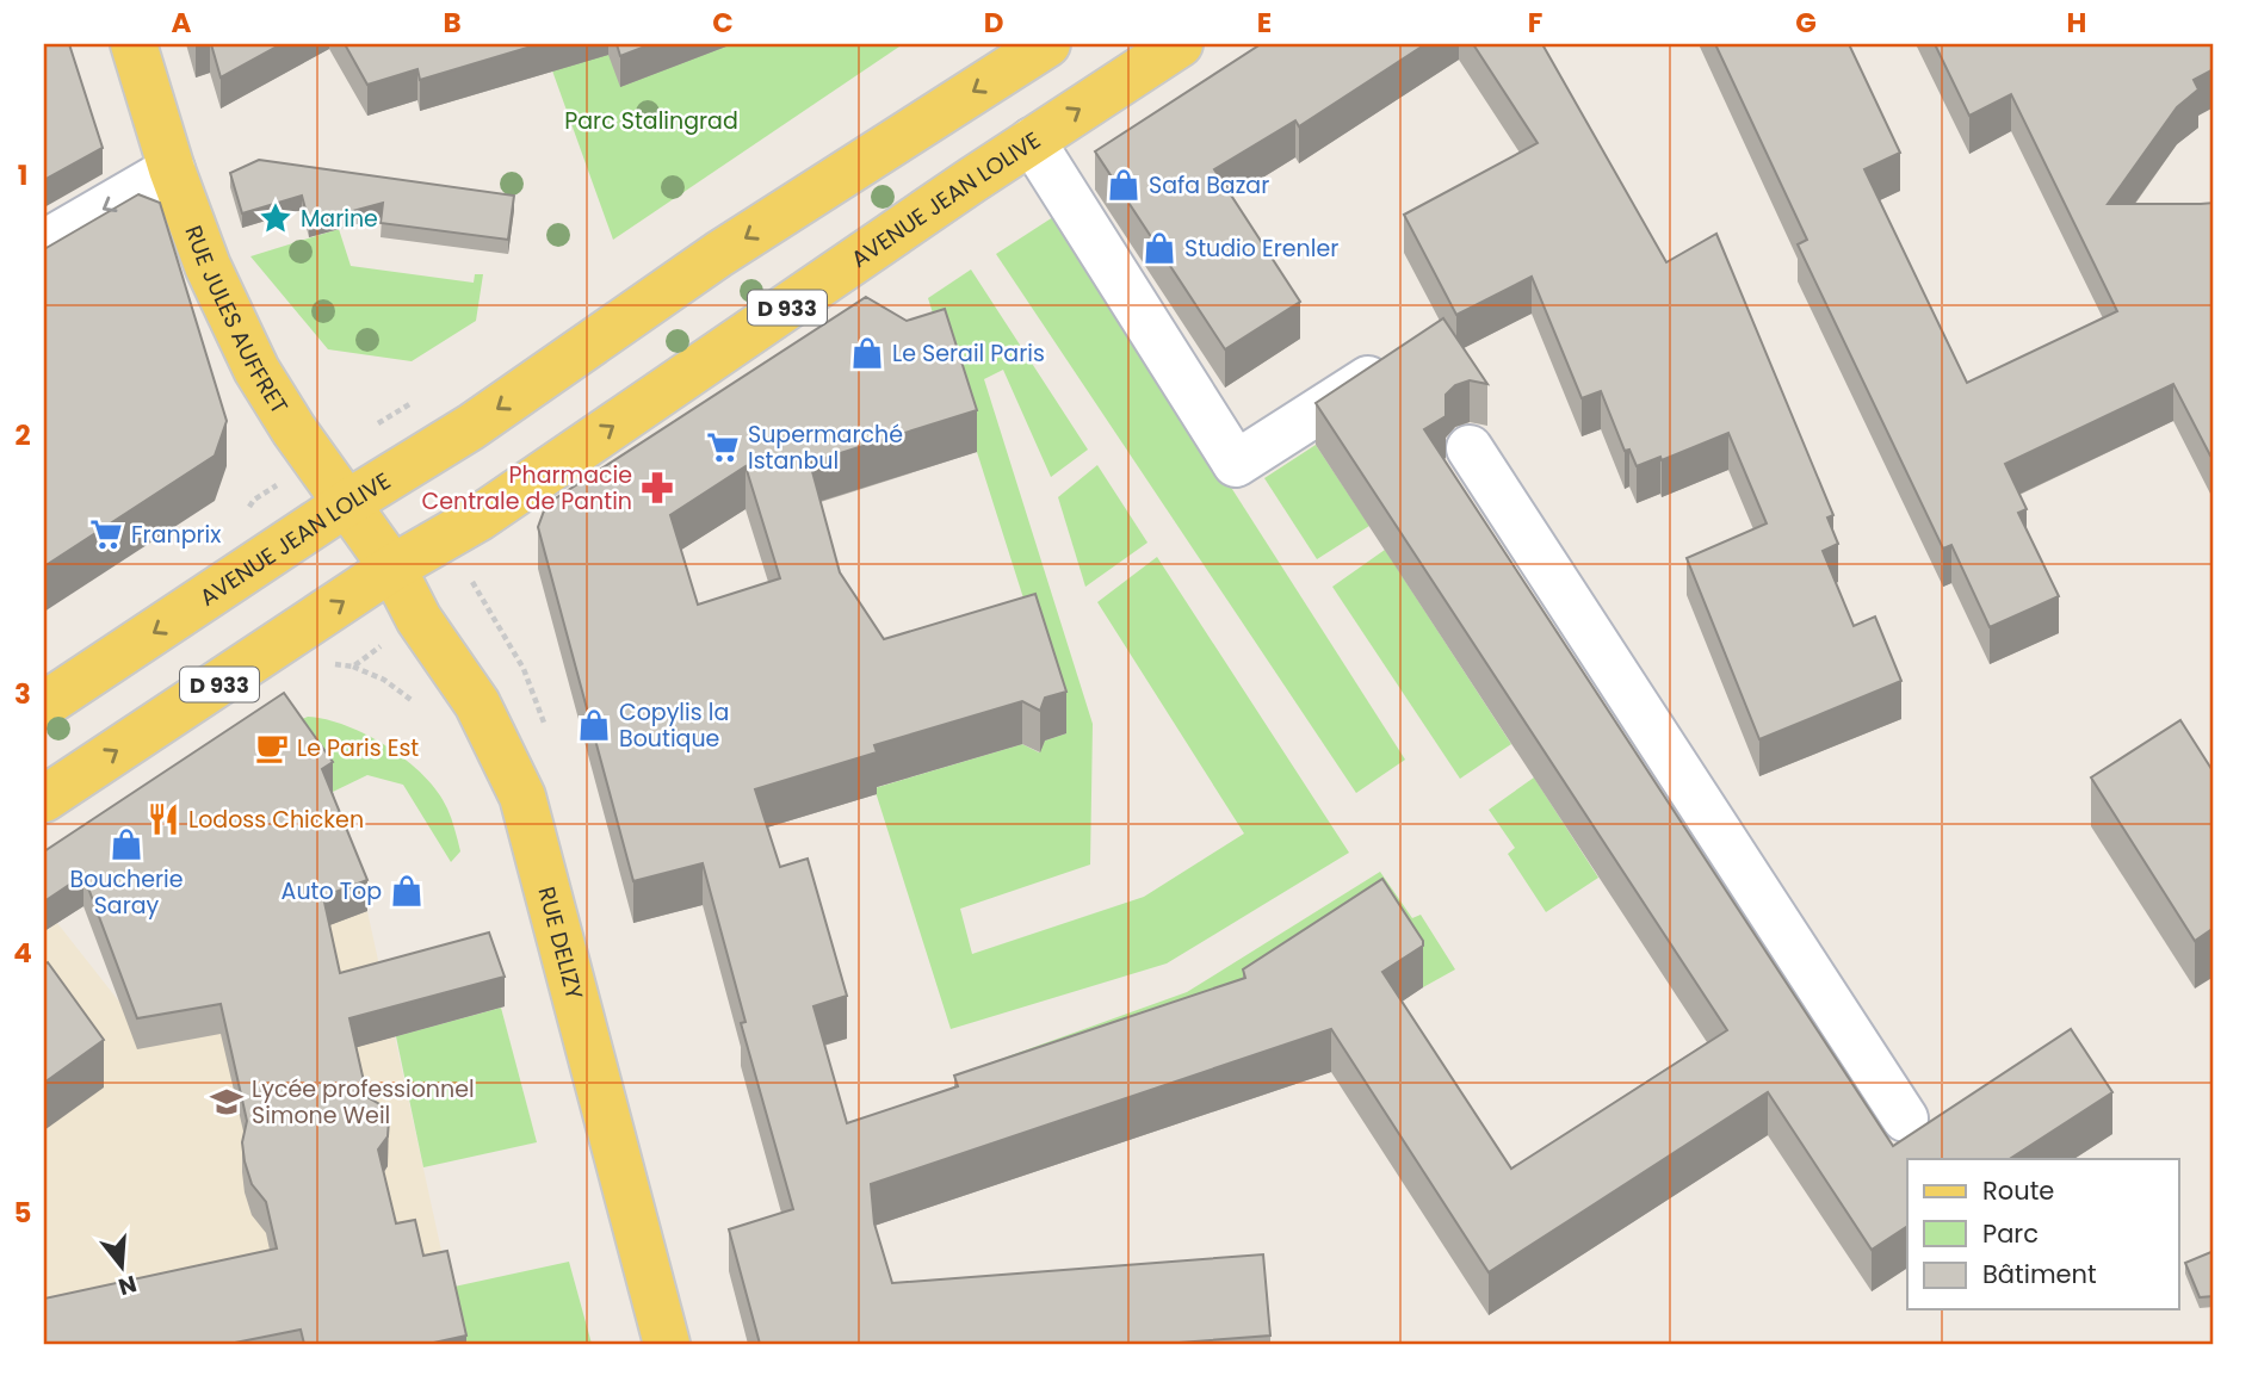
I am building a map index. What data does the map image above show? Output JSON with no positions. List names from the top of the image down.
{
  "streets": {
    "main road": [
      "AVENUE JEAN LOLIVE",
      "D 933",
      "RUE JULES AUFFRET",
      "RUE DELIZY"
    ]
  },
  "crossings": [
    ["AVENUE JEAN LOLIVE", "RUE JULES AUFFRET"],
    ["AVENUE JEAN LOLIVE", "RUE DELIZY"],
    ["RUE JULES AUFFRET", "RUE DELIZY"]
  ],
  "parks": ["Parc Stalingrad"],
  "places": {
    "shop": [
      "Safa Bazar",
      "Studio Erenler",
      "Le Serail Paris",
      "Copylis la Boutique",
      "Boucherie Saray",
      "Auto Top"
    ],
    "place": ["Marine"],
    "supermarket": ["Supermarché Istanbul", "Franprix"],
    "pharmacy": ["Pharmacie Centrale de Pantin"],
    "cafe": ["Le Paris Est"],
    "restaurant": ["Lodoss Chicken"],
    "school or university": ["Lycée professionnel Simone Weil"]
  },
  "legend": ["Route", "Parc", "Bâtiment"],
  "north": "bottom",
  "grid": {
    "columns": [
      "A",
      "B",
      "C",
      "D",
      "E",
      "F",
      "G",
      "H"
    ],
    "rows": [
      "1",
      "2",
      "3",
      "4",
      "5"
    ]
  }
}
